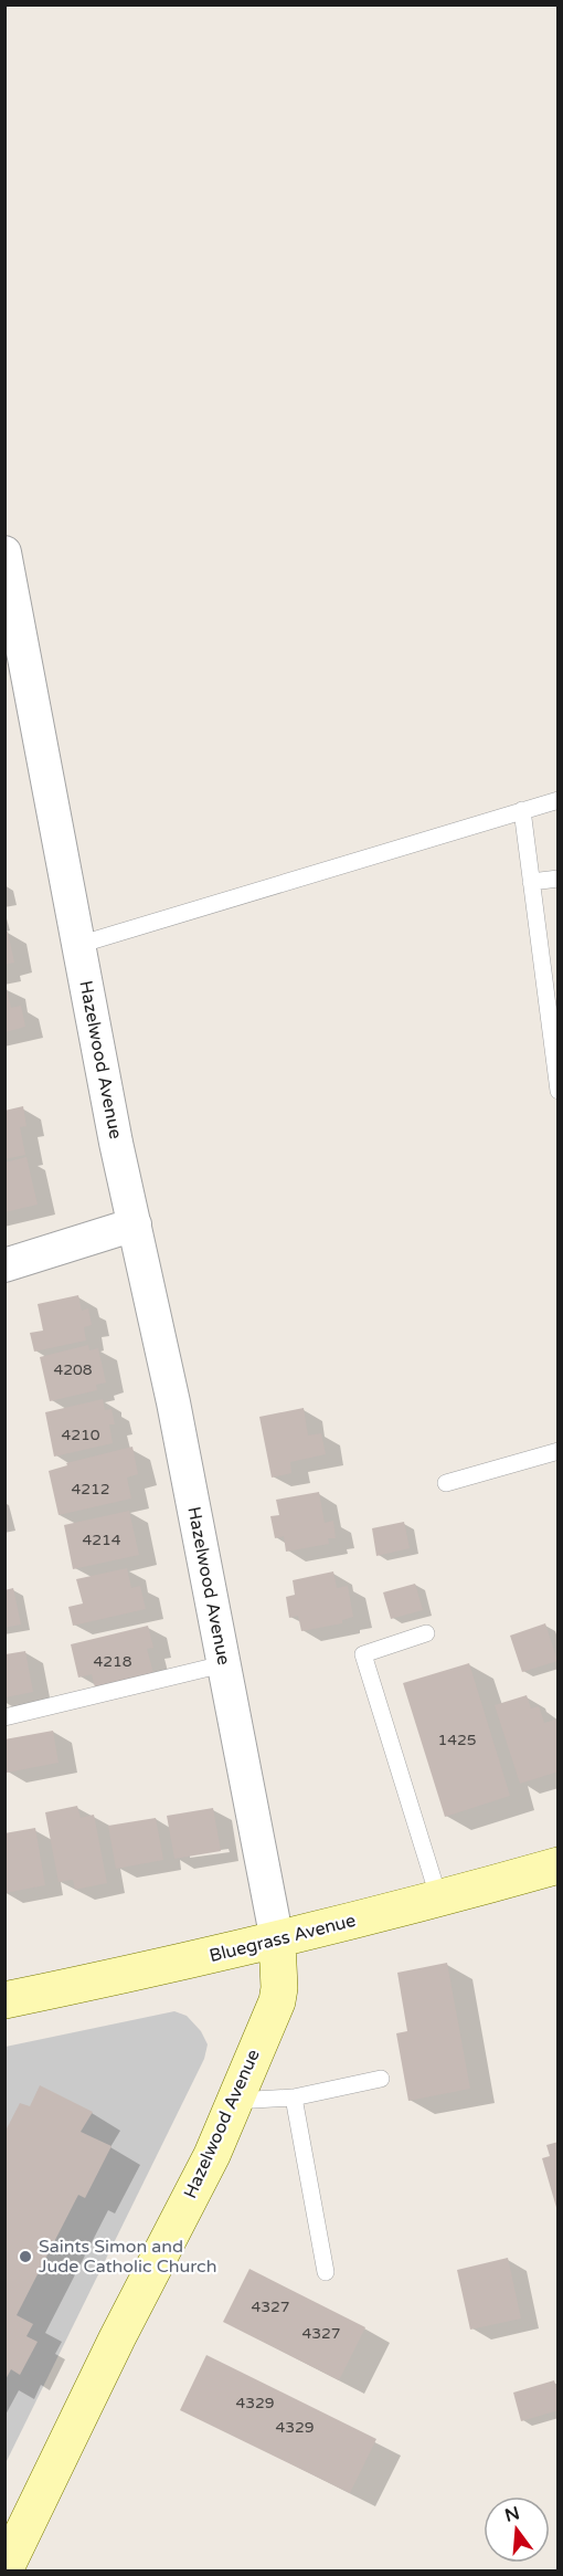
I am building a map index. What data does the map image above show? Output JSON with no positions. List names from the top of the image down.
{
  "streets": {
    "street": ["Hazelwood Avenue", "Bluegrass Avenue"]
  },
  "crossings": [
    ["Hazelwood Avenue", "Bluegrass Avenue"]
  ],
  "places": ["Saints Simon and Jude Catholic Church"],
  "house_numbers": [
    "4208",
    "4210",
    "4212",
    "4214",
    "4218",
    "1425",
    "4327",
    "4327",
    "4329",
    "4329"
  ],
  "north": "top"
}
